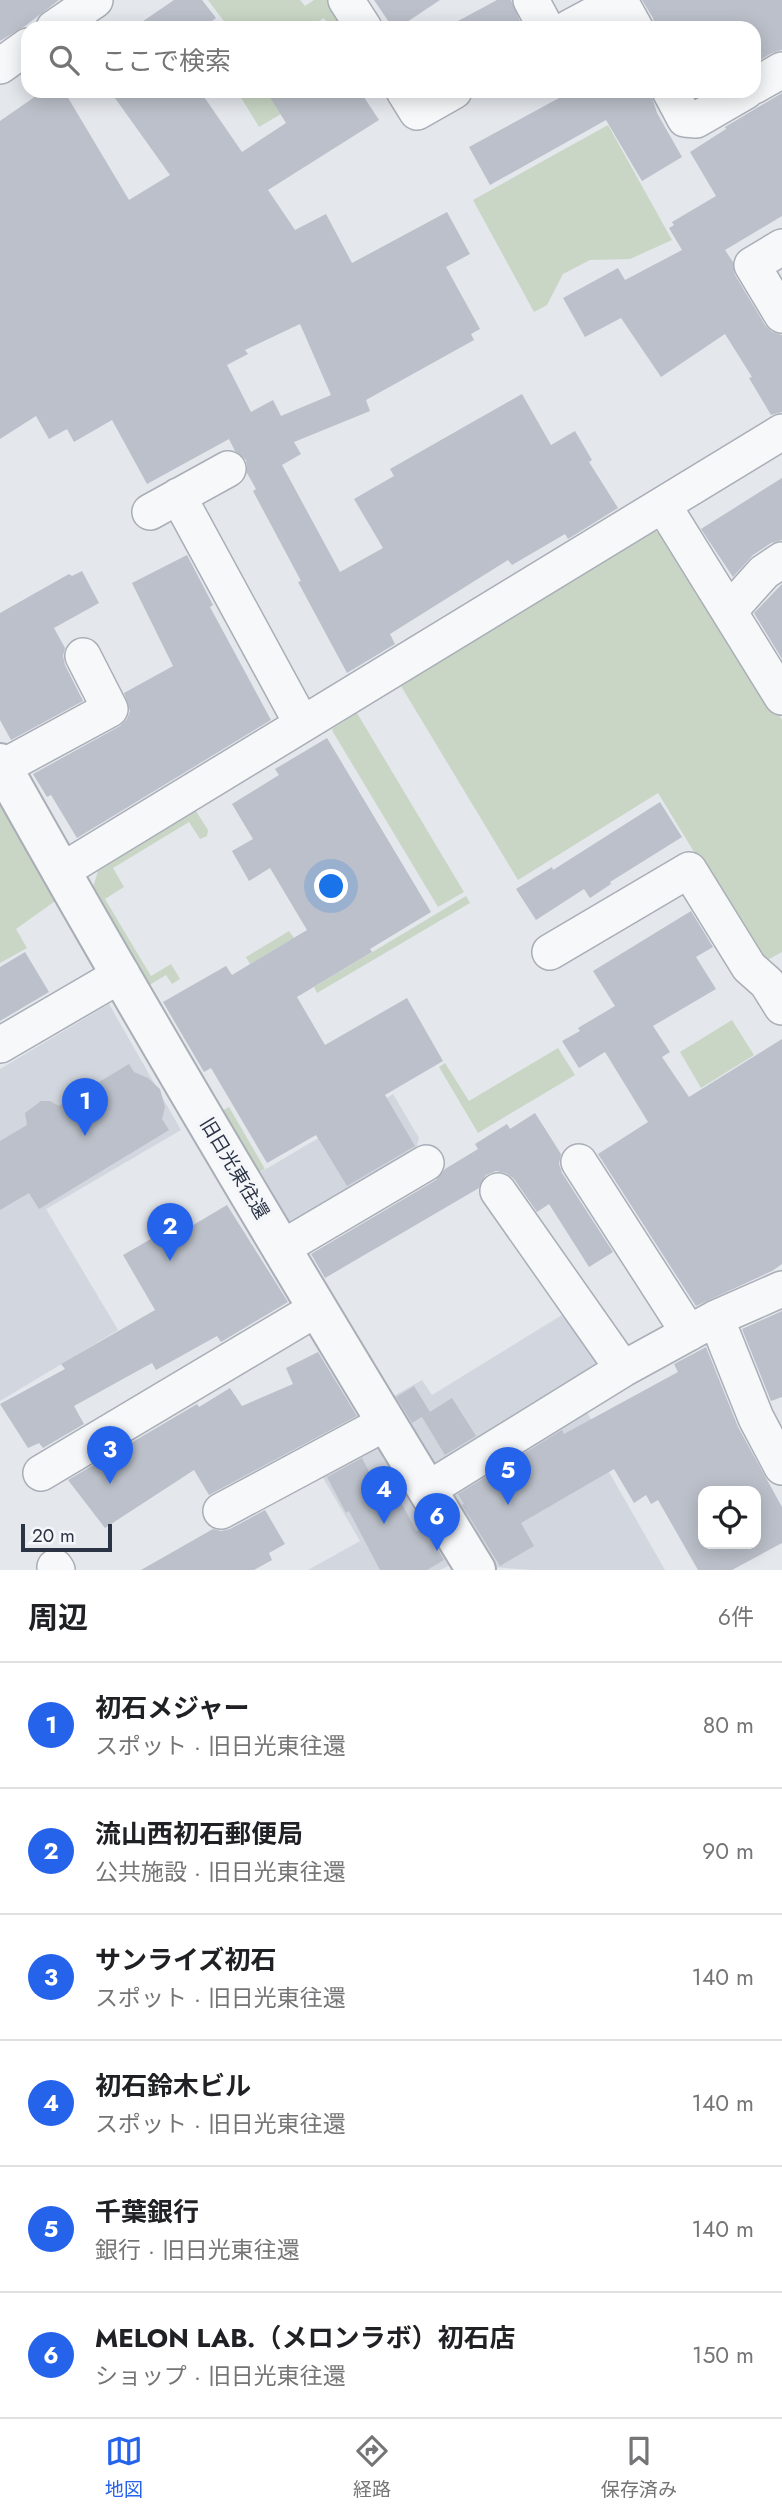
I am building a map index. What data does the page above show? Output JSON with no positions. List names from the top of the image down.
{
  "streets": {
    "street": ["旧日光東往還"]
  },
  "scale_bar": "20 m",
  "page": {
    "search": "ここで検索",
    "pins": [
      "1",
      "2",
      "3",
      "5",
      "4",
      "6"
    ],
    "scale": "20 m",
    "heading": ["周辺", "6件"],
    "list": [
      {
        "mark": "1",
        "name": "初石メジャー",
        "note": "スポット · 旧日光東往還",
        "value": "80 m"
      },
      {
        "mark": "2",
        "name": "流山西初石郵便局",
        "note": "公共施設 · 旧日光東往還",
        "value": "90 m"
      },
      {
        "mark": "3",
        "name": "サンライズ初石",
        "note": "スポット · 旧日光東往還",
        "value": "140 m"
      },
      {
        "mark": "4",
        "name": "初石鈴木ビル",
        "note": "スポット · 旧日光東往還",
        "value": "140 m"
      },
      {
        "mark": "5",
        "name": "千葉銀行",
        "note": "銀行 · 旧日光東往還",
        "value": "140 m"
      },
      {
        "mark": "6",
        "name": "MELON LAB.（メロンラボ）初石店",
        "note": "ショップ · 旧日光東往還",
        "value": "150 m"
      }
    ],
    "nav": ["地図", "経路", "保存済み"]
  }
}
